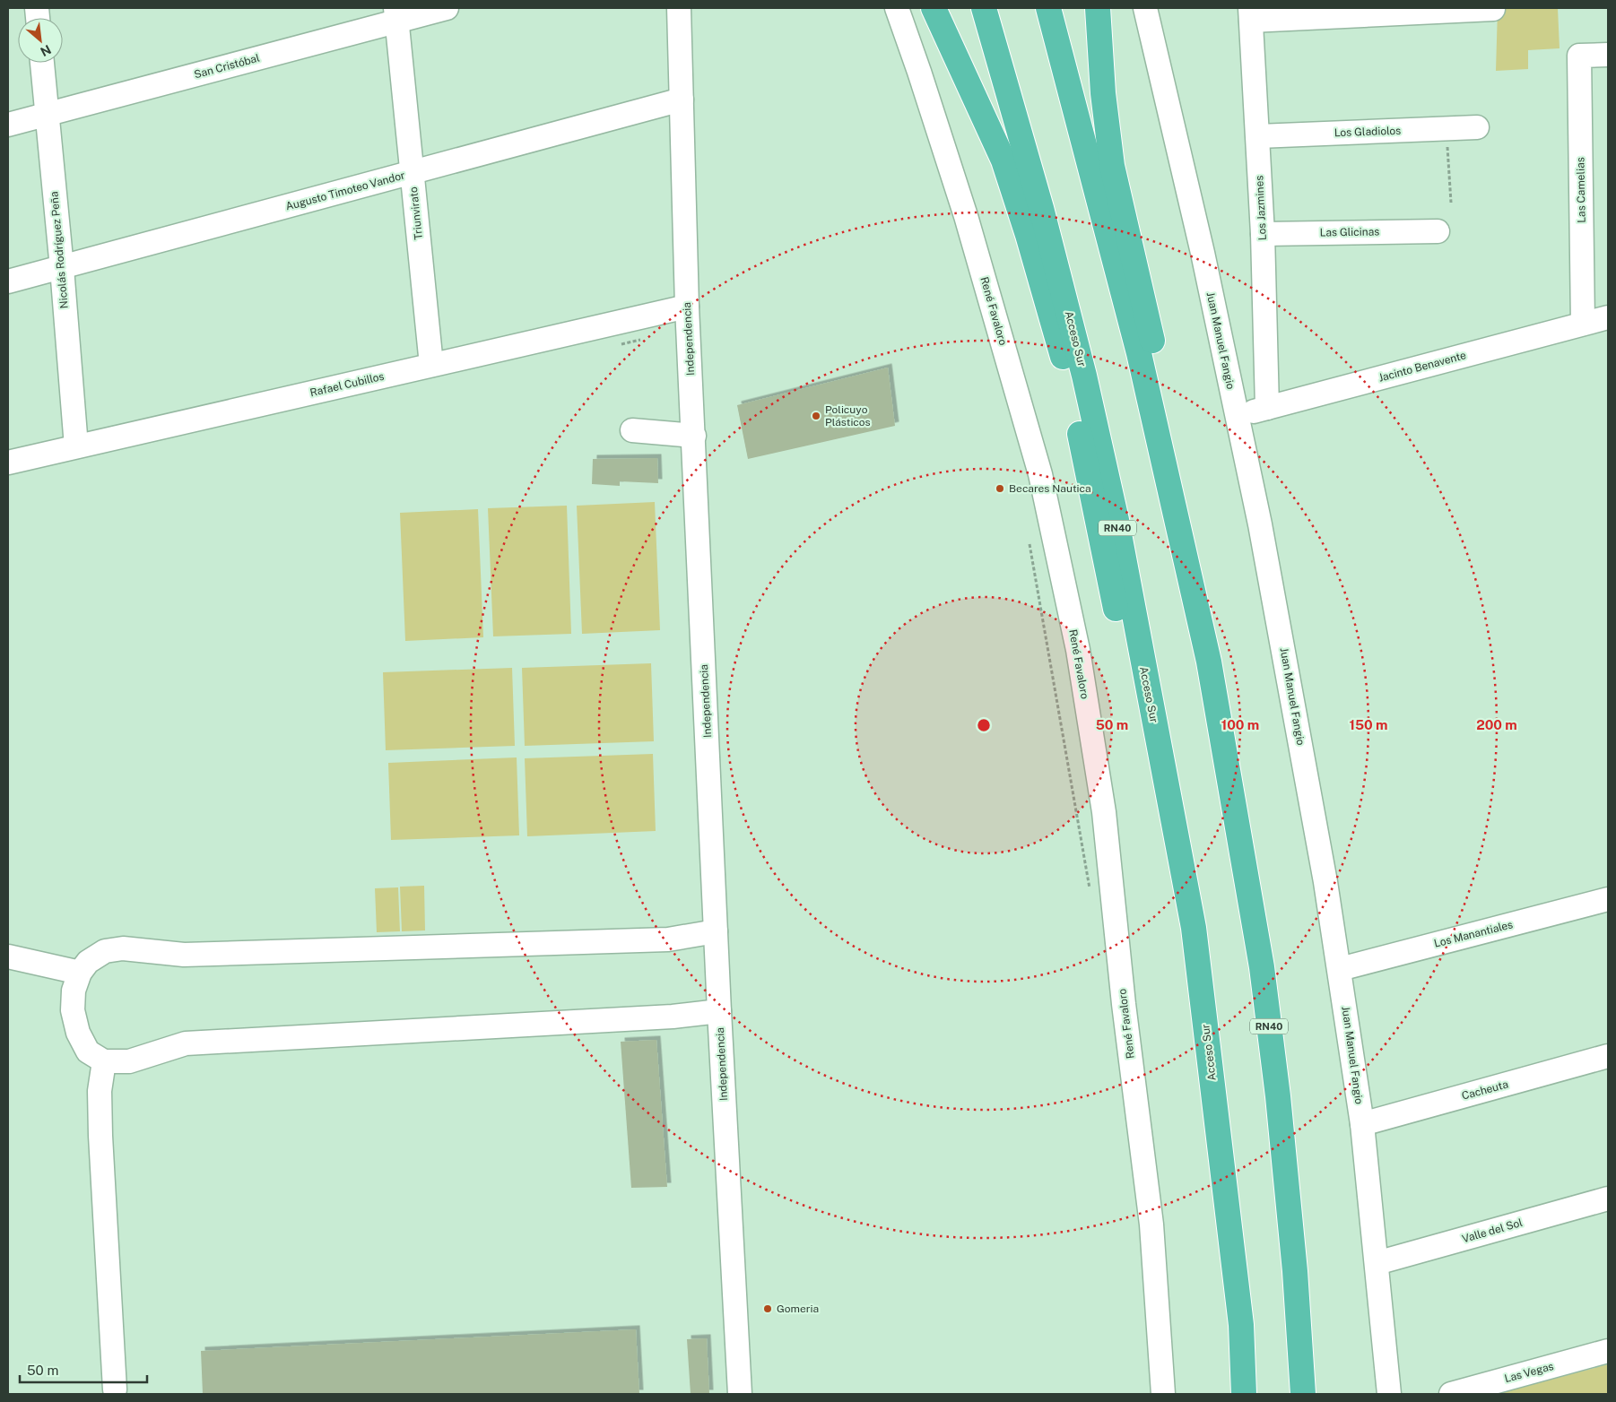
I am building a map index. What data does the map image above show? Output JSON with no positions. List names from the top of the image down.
{
  "streets": {
    "highway": ["Acceso Sur", "RN40"],
    "street": [
      "San Cristóbal",
      "Los Gladiolos",
      "Las Camelias",
      "Augusto Timoteo Vandor",
      "Los Jazmines",
      "Triunvirato",
      "Las Glicinas",
      "Nicolás Rodríguez Peña",
      "René Favaloro",
      "Independencia",
      "Juan Manuel Fangio",
      "Jacinto Benavente",
      "Rafael Cubillos",
      "Los Manantiales",
      "Cacheuta",
      "Valle del Sol",
      "Las Vegas"
    ]
  },
  "crossings": [
    ["San Cristóbal", "Triunvirato"],
    ["San Cristóbal", "Nicolás Rodríguez Peña"],
    ["Los Gladiolos", "Los Jazmines"],
    ["Las Camelias", "Jacinto Benavente"],
    ["Augusto Timoteo Vandor", "Triunvirato"],
    ["Augusto Timoteo Vandor", "Nicolás Rodríguez Peña"],
    ["Augusto Timoteo Vandor", "Independencia"],
    ["Los Jazmines", "Las Glicinas"],
    ["Los Jazmines", "Jacinto Benavente"],
    ["Triunvirato", "Rafael Cubillos"],
    ["Nicolás Rodríguez Peña", "Rafael Cubillos"],
    ["Independencia", "Rafael Cubillos"],
    ["Juan Manuel Fangio", "Jacinto Benavente"],
    ["Juan Manuel Fangio", "Los Manantiales"],
    ["Juan Manuel Fangio", "Cacheuta"],
    ["Juan Manuel Fangio", "Valle del Sol"]
  ],
  "places": ["Policuyo Plásticos", "Becares Nautica", "Gomeria"],
  "scale_bar": "50 m",
  "north": "bottom right",
  "rings": [
    "50 m",
    "100 m",
    "150 m",
    "200 m"
  ]
}
